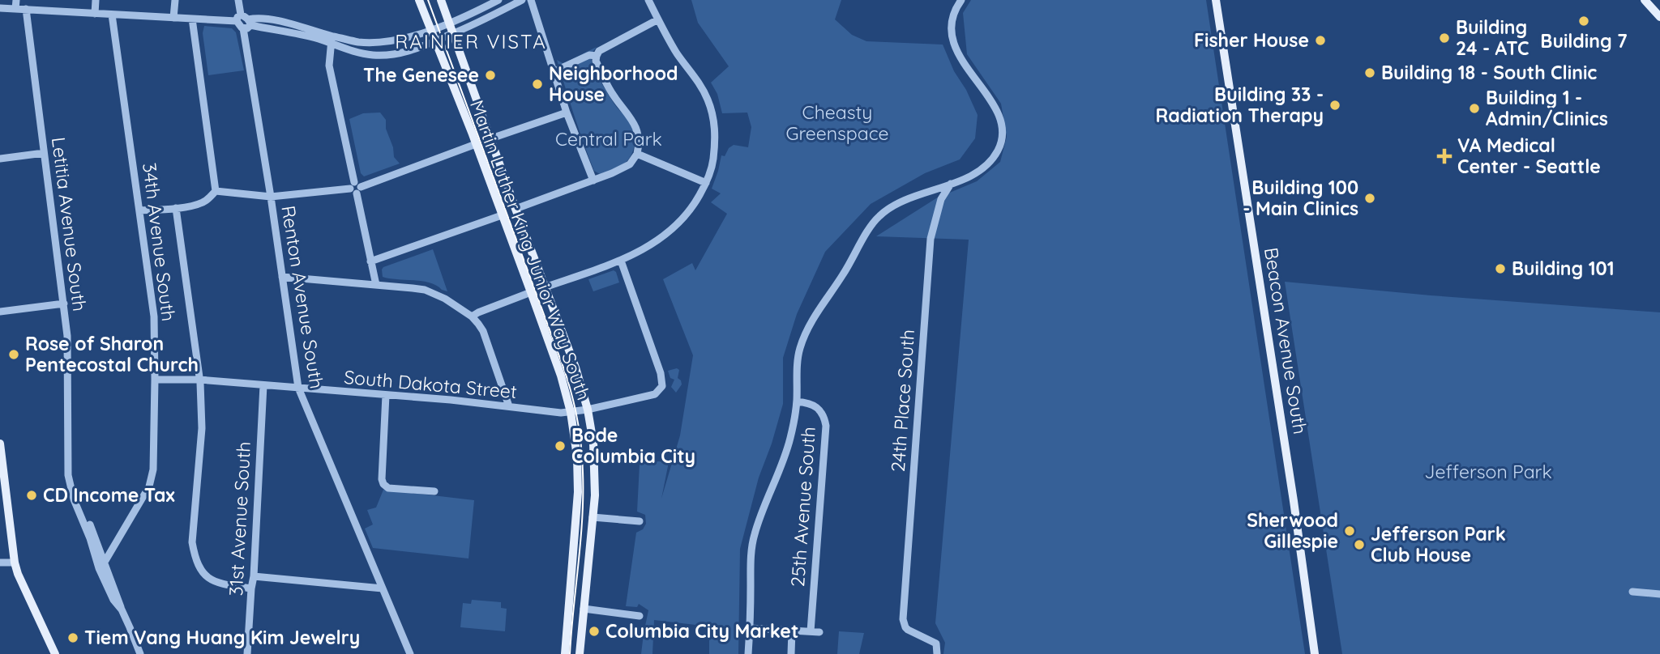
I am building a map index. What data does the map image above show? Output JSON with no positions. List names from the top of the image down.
{
  "streets": {
    "main road": ["Martin Luther King Junior Way South", "Beacon Avenue South"],
    "street": [
      "Letitia Avenue South",
      "34th Avenue South",
      "Renton Avenue South",
      "South Dakota Street",
      "24th Place South",
      "25th Avenue South",
      "31st Avenue South"
    ]
  },
  "crossings": [
    ["Letitia Avenue South", "34th Avenue South"],
    ["34th Avenue South", "South Dakota Street"],
    ["Martin Luther King Junior Way South", "South Dakota Street"],
    ["Renton Avenue South", "South Dakota Street"],
    ["South Dakota Street", "31st Avenue South"]
  ],
  "districts": ["RAINIER VISTA"],
  "parks": ["Cheasty Greenspace", "Central Park", "Jefferson Park"],
  "places": {
    "other": [
      "Building 7",
      "Building 24 - ATC",
      "Fisher House",
      "Building 18 - South Clinic",
      "The Genesee",
      "Neighborhood House",
      "Building 33 - Radiation Therapy",
      "Building 1 - Admin/Clinics",
      "Building 100 - Main Clinics",
      "Building 101",
      "Rose of Sharon Pentecostal Church",
      "Bode Columbia City",
      "CD Income Tax",
      "Sherwood Gillespie",
      "Jefferson Park Club House",
      "Columbia City Market",
      "Tiem Vang Huang Kim Jewelry"
    ],
    "health": ["VA Medical Center - Seattle"]
  }
}
